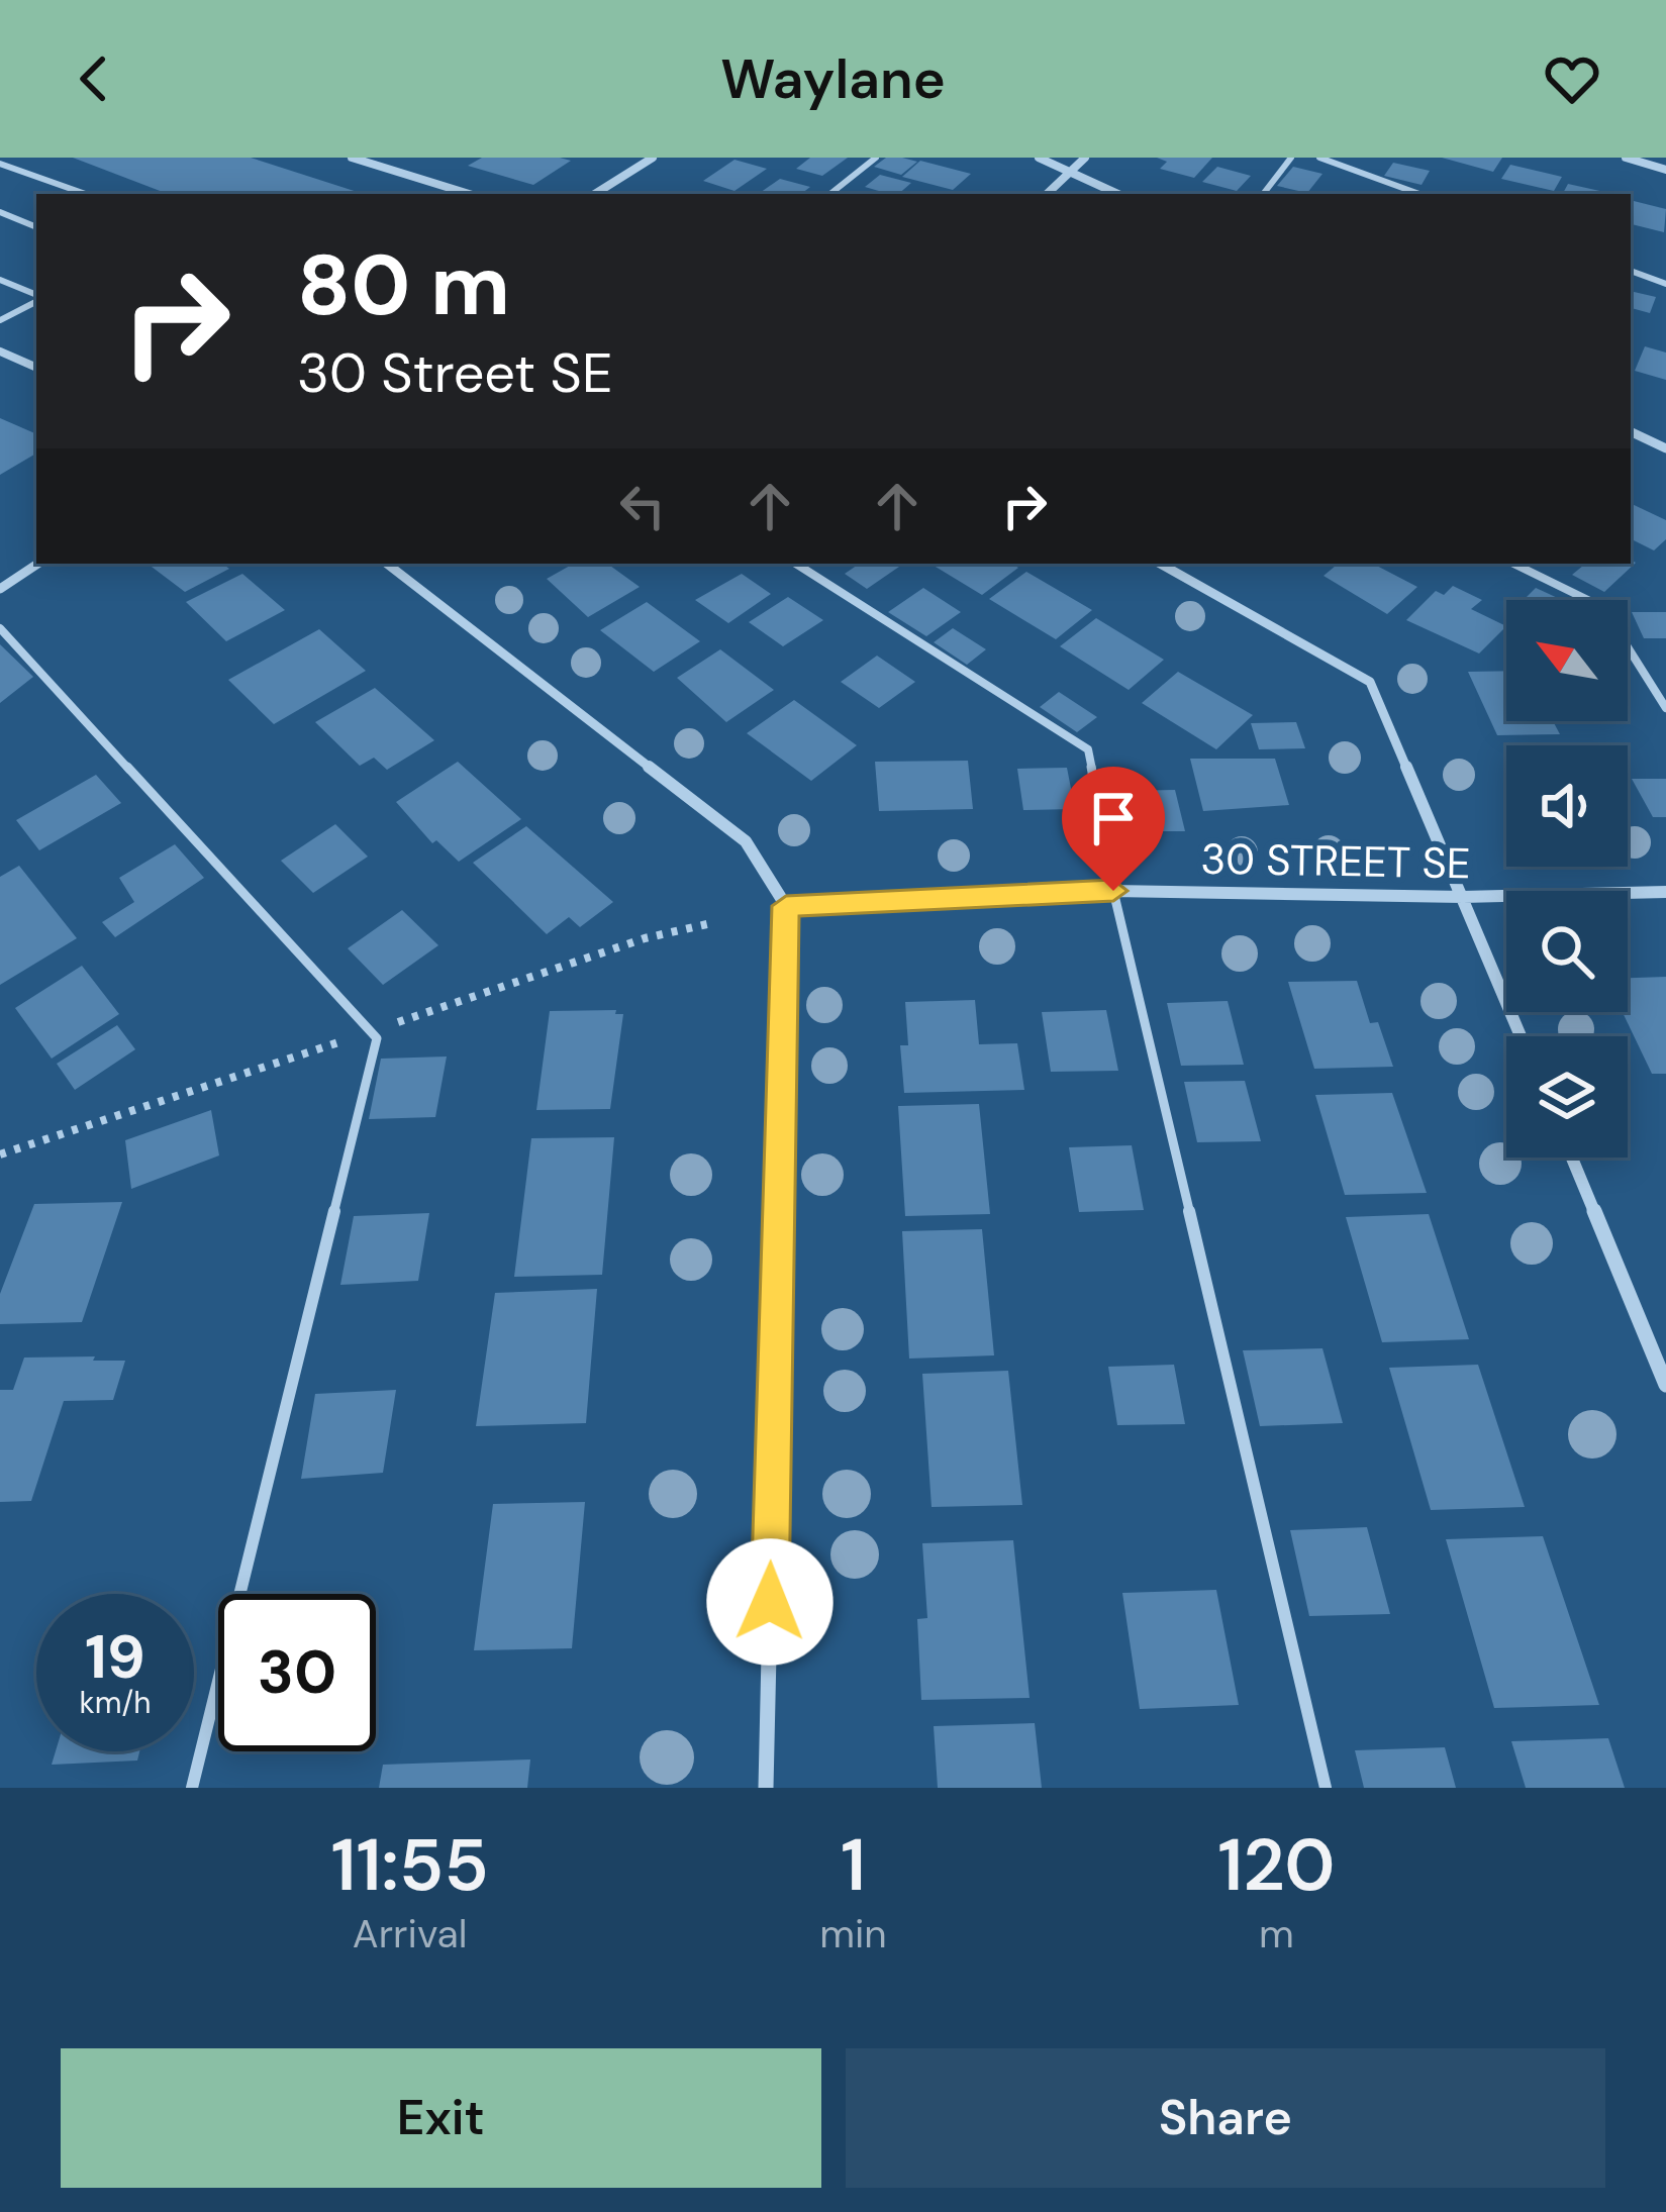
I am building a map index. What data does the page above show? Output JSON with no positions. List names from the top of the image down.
{
  "streets": {
    "street": ["30 STREET SE"]
  },
  "north": "top left",
  "page": {
    "header": "Waylane",
    "turn": ["80 m", "30 Street SE"],
    "speed": "19 km/h",
    "limit": "30",
    "eta": [
      "11:55",
      "Arrival",
      "1",
      "min",
      "120",
      "m"
    ],
    "buttons": ["Exit", "Share"]
  }
}
